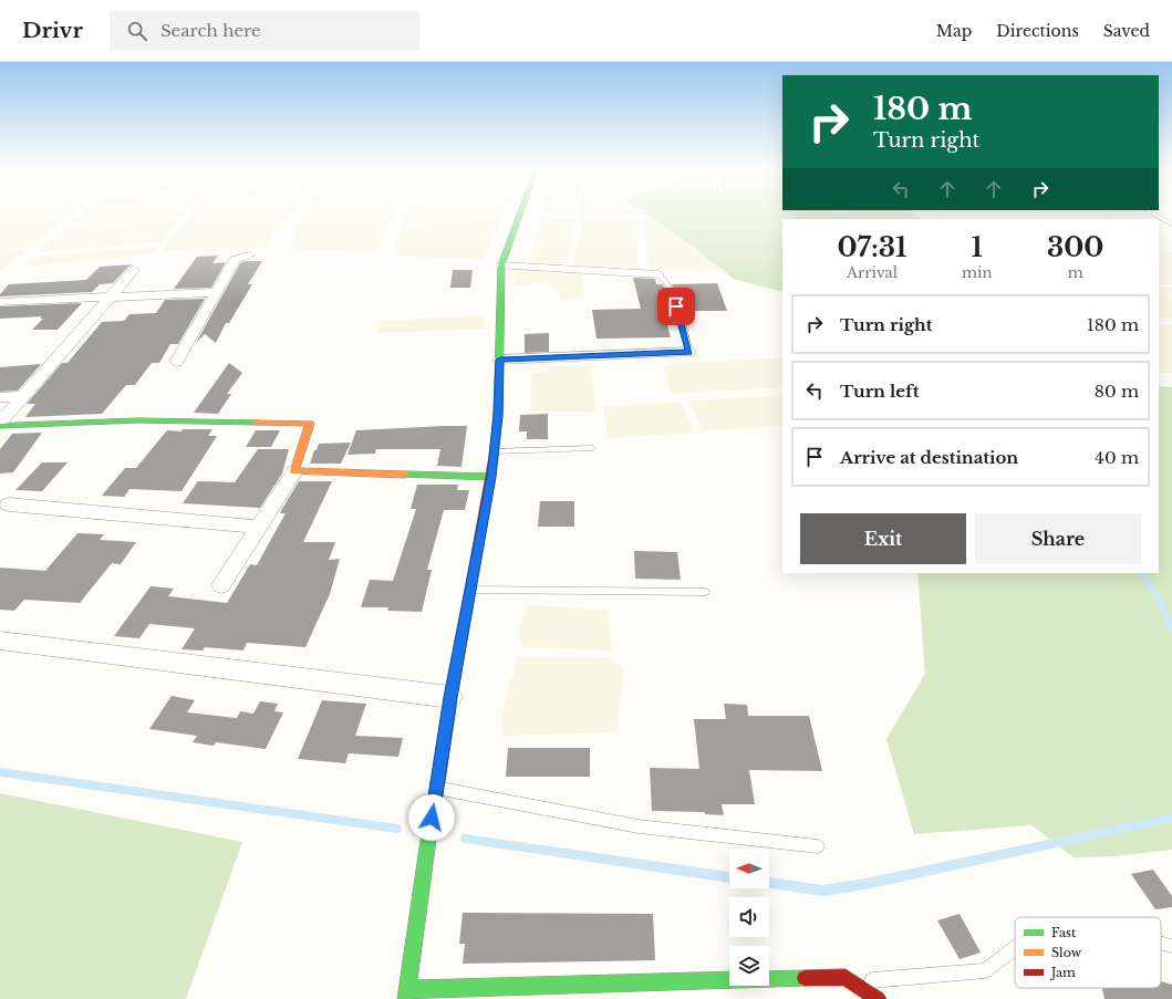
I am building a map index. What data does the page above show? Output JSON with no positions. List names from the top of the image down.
{
  "legend": ["Fast", "Slow", "Jam"],
  "north": "left",
  "page": {
    "header": "Drivr",
    "search": "Search here",
    "nav": ["Map", "Directions", "Saved"],
    "turn": ["180 m", "Turn right"],
    "eta": [
      "07:31",
      "Arrival",
      "1",
      "min",
      "300",
      "m"
    ],
    "list": [
      {
        "name": "Turn right",
        "value": "180 m"
      },
      {
        "name": "Turn left",
        "value": "80 m"
      },
      {
        "name": "Arrive at destination",
        "value": "40 m"
      }
    ],
    "buttons": ["Exit", "Share"]
  }
}
